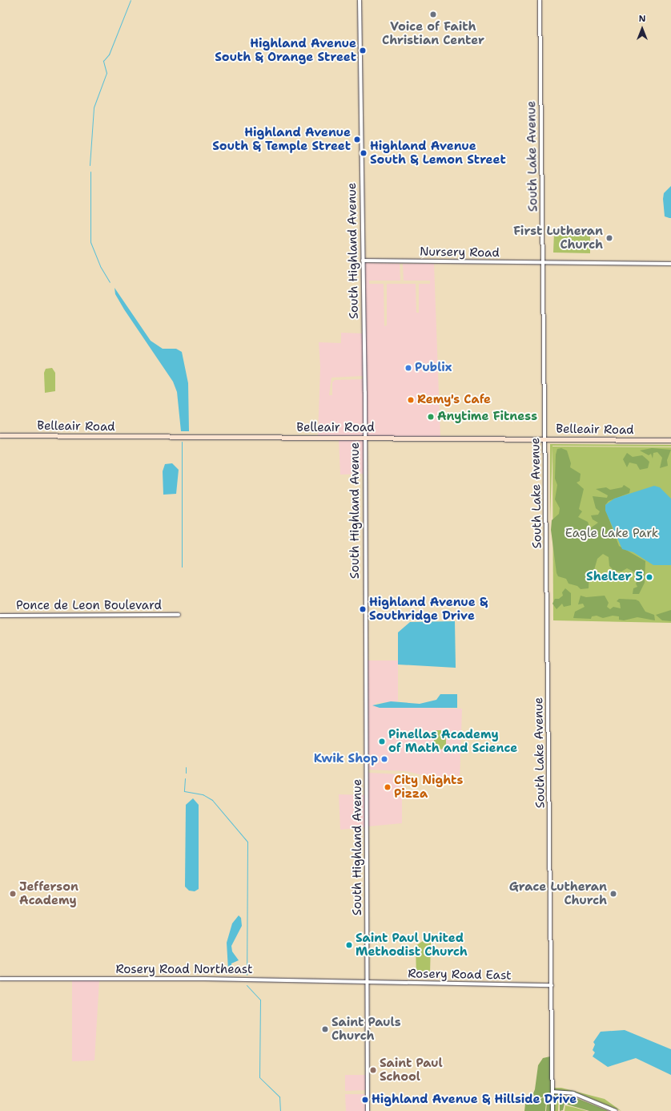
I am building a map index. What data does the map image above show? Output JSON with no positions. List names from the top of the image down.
{
  "streets": {
    "main road": ["Belleair Road"],
    "street": [
      "South Lake Avenue",
      "South Highland Avenue",
      "Nursery Road",
      "Ponce de Leon Boulevard",
      "Rosery Road Northeast",
      "Rosery Road East"
    ]
  },
  "crossings": [
    ["South Lake Avenue", "Nursery Road"],
    ["South Lake Avenue", "Belleair Road"],
    ["South Lake Avenue", "Rosery Road East"],
    ["South Highland Avenue", "Nursery Road"],
    ["South Highland Avenue", "Belleair Road"],
    ["South Highland Avenue", "Rosery Road Northeast"],
    ["South Highland Avenue", "Rosery Road East"],
    ["Rosery Road Northeast", "Rosery Road East"]
  ],
  "parks": ["Eagle Lake Park"],
  "places": [
    "Voice of Faith Christian Center",
    "Highland Avenue South & Orange Street",
    "Highland Avenue South & Temple Street",
    "Highland Avenue South & Lemon Street",
    "First Lutheran Church",
    "Publix",
    "Remy's Cafe",
    "Anytime Fitness",
    "Shelter 5",
    "Highland Avenue & Southridge Drive",
    "Pinellas Academy of Math and Science",
    "Kwik Shop",
    "City Nights Pizza",
    "Jefferson Academy",
    "Grace Lutheran Church",
    "Saint Paul United Methodist Church",
    "Saint Pauls Church",
    "Saint Paul School",
    "Highland Avenue & Hillside Drive"
  ],
  "north": "top"
}
